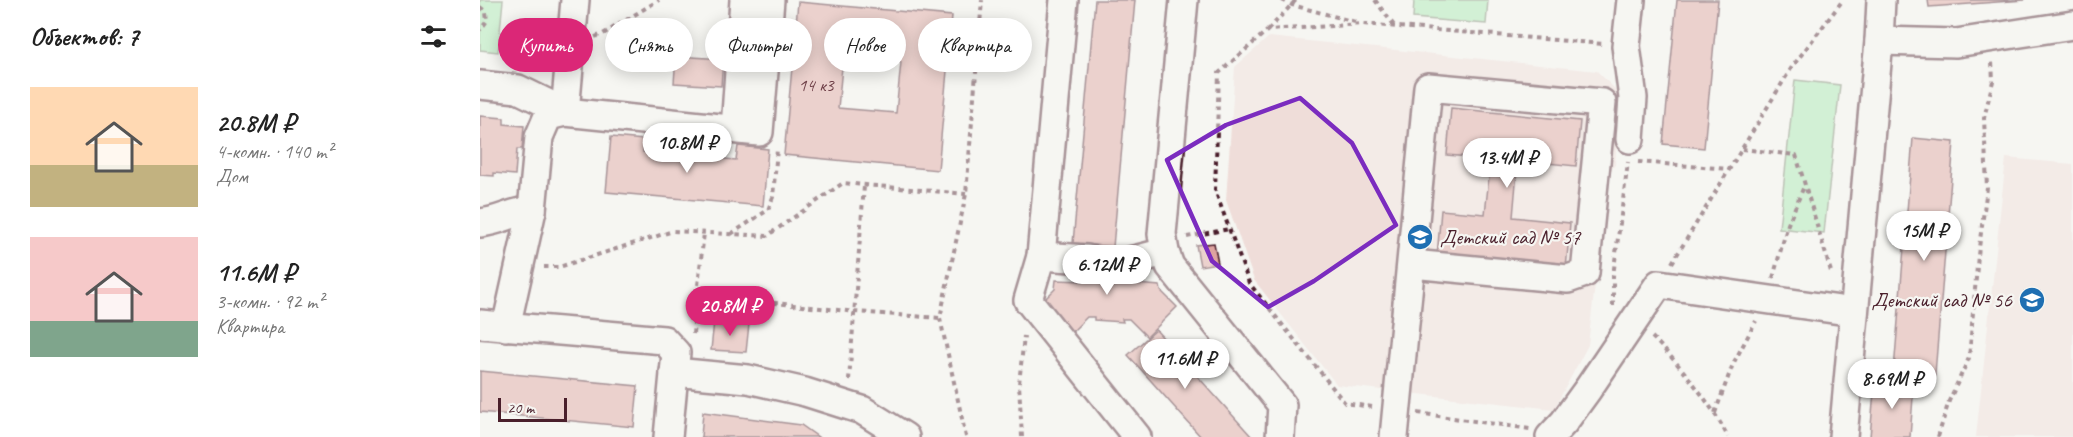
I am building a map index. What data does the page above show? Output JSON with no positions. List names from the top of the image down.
{
  "places": {
    "school or university": ["Детский сад № 57", "Детский сад № 56"]
  },
  "house_numbers": ["14 к3"],
  "scale_bar": "20 m",
  "page": {
    "heading": "Объектов: 7",
    "chip": [
      "Купить",
      "Снять",
      "Фильтры",
      "Новое",
      "Квартира"
    ],
    "list": [
      {
        "name": "20.8M ₽",
        "note": "4-комн. · 140 m² · Дом"
      },
      {
        "name": "11.6M ₽",
        "note": "3-комн. · 92 m² · Квартира"
      }
    ],
    "price": [
      "10.8M ₽",
      "13.4M ₽",
      "15M ₽",
      "6.12M ₽",
      "20.8M ₽",
      "11.6M ₽",
      "8.69M ₽"
    ],
    "scale": "20 m"
  }
}
